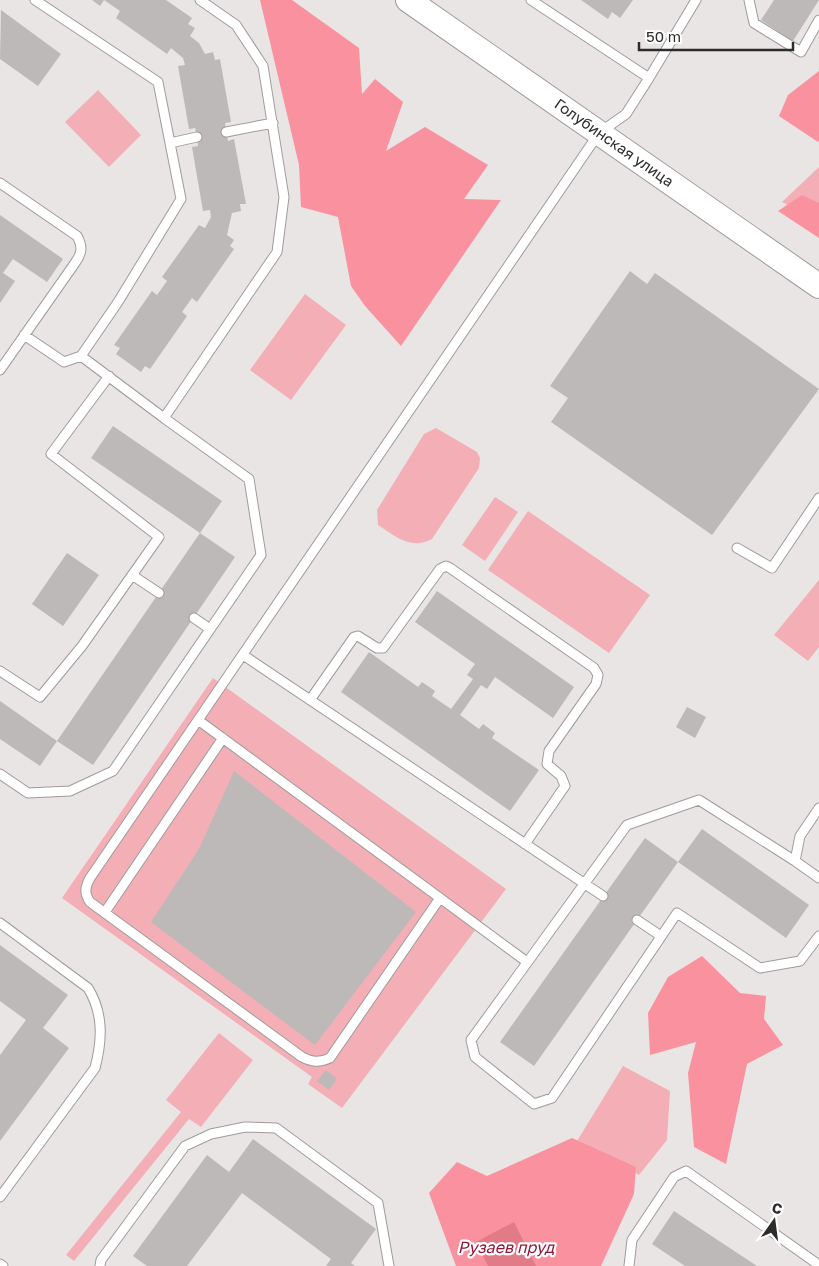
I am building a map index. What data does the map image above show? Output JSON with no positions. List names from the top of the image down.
{
  "streets": {
    "street": ["Голубинская улица"]
  },
  "water": ["Рузаев пруд"],
  "scale_bar": "50 m",
  "north": "top"
}
